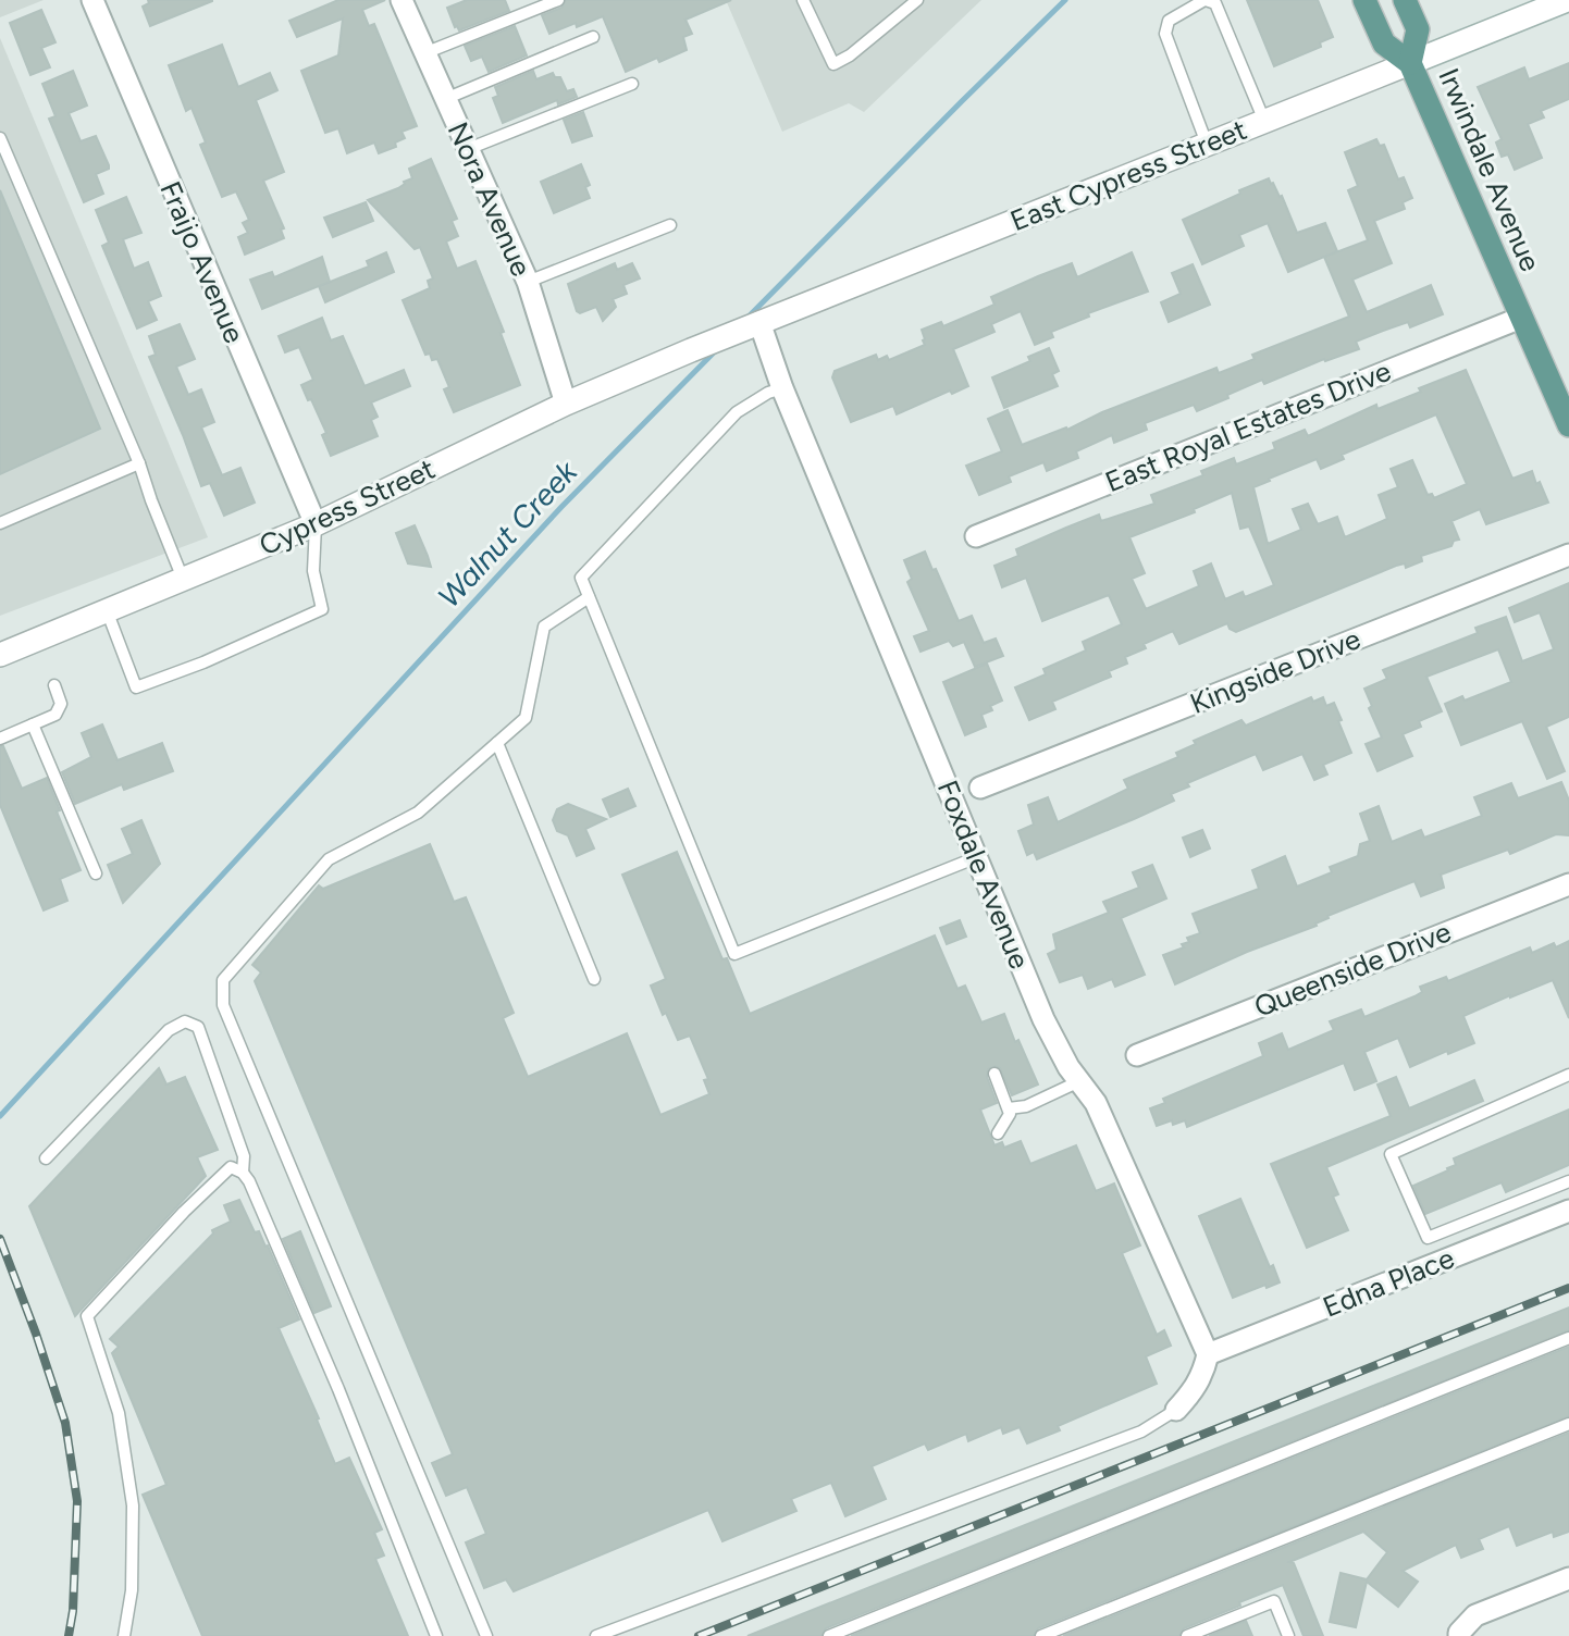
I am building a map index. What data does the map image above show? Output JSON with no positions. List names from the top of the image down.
{
  "streets": {
    "main road": ["Irwindale Avenue"],
    "street": [
      "East Cypress Street",
      "Nora Avenue",
      "Fraijo Avenue",
      "East Royal Estates Drive",
      "Cypress Street",
      "Kingside Drive",
      "Foxdale Avenue",
      "Queenside Drive",
      "Edna Place"
    ]
  },
  "crossings": [
    ["Irwindale Avenue", "East Cypress Street"],
    ["Irwindale Avenue", "East Royal Estates Drive"],
    ["East Cypress Street", "Cypress Street"],
    ["East Cypress Street", "Foxdale Avenue"],
    ["Nora Avenue", "Cypress Street"],
    ["Fraijo Avenue", "Cypress Street"],
    ["Foxdale Avenue", "Edna Place"]
  ],
  "water": ["Walnut Creek"]
}
